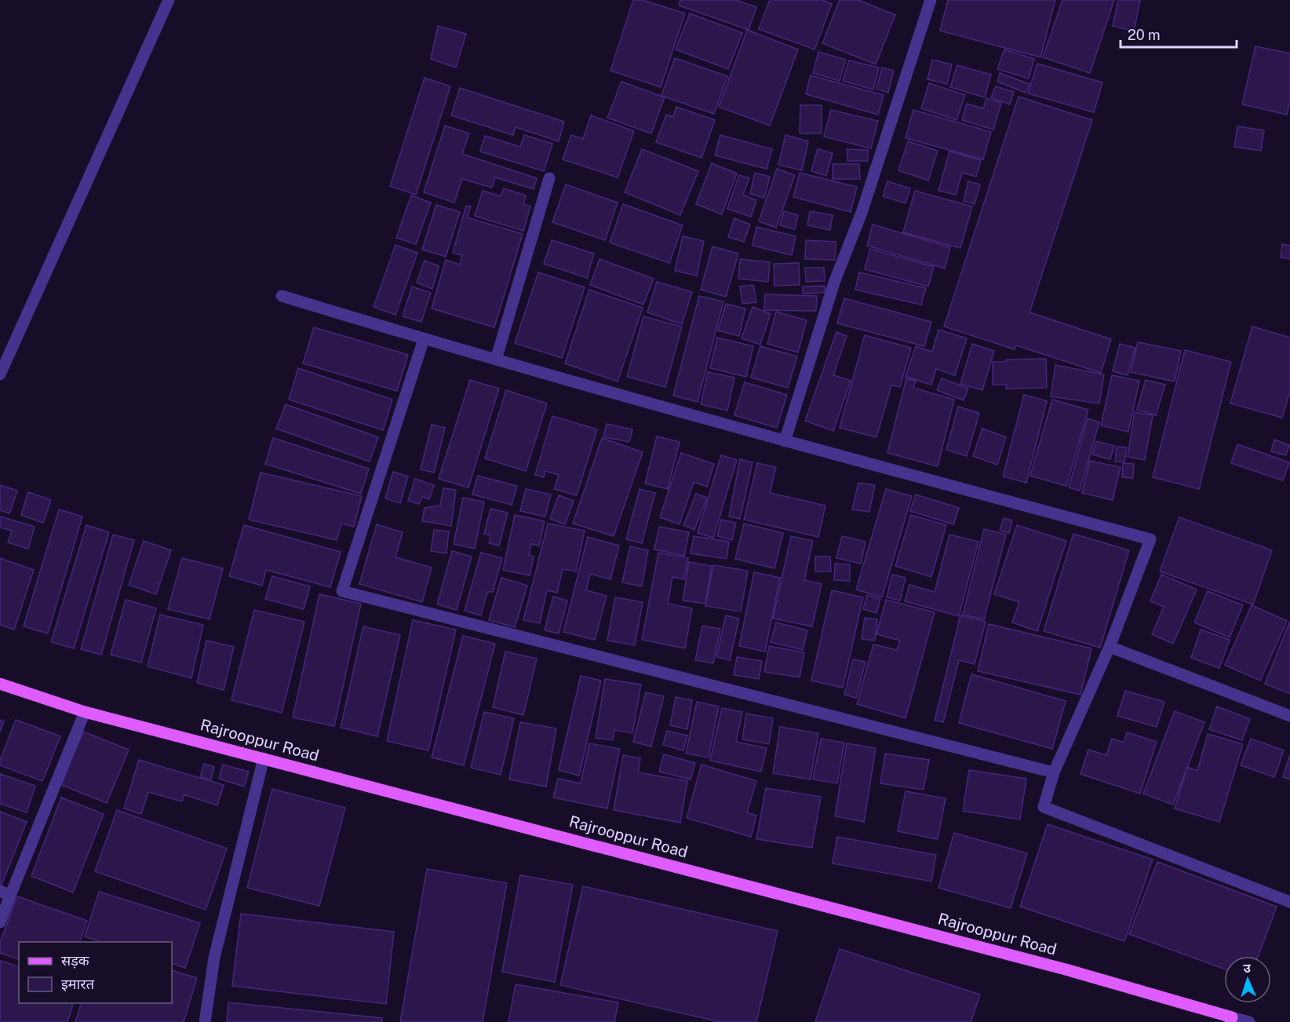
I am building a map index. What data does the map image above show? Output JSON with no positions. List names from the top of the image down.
{
  "streets": {
    "main road": ["Rajrooppur Road"]
  },
  "legend": ["सड़क", "इमारत"],
  "scale_bar": "20 m",
  "north": "top"
}
